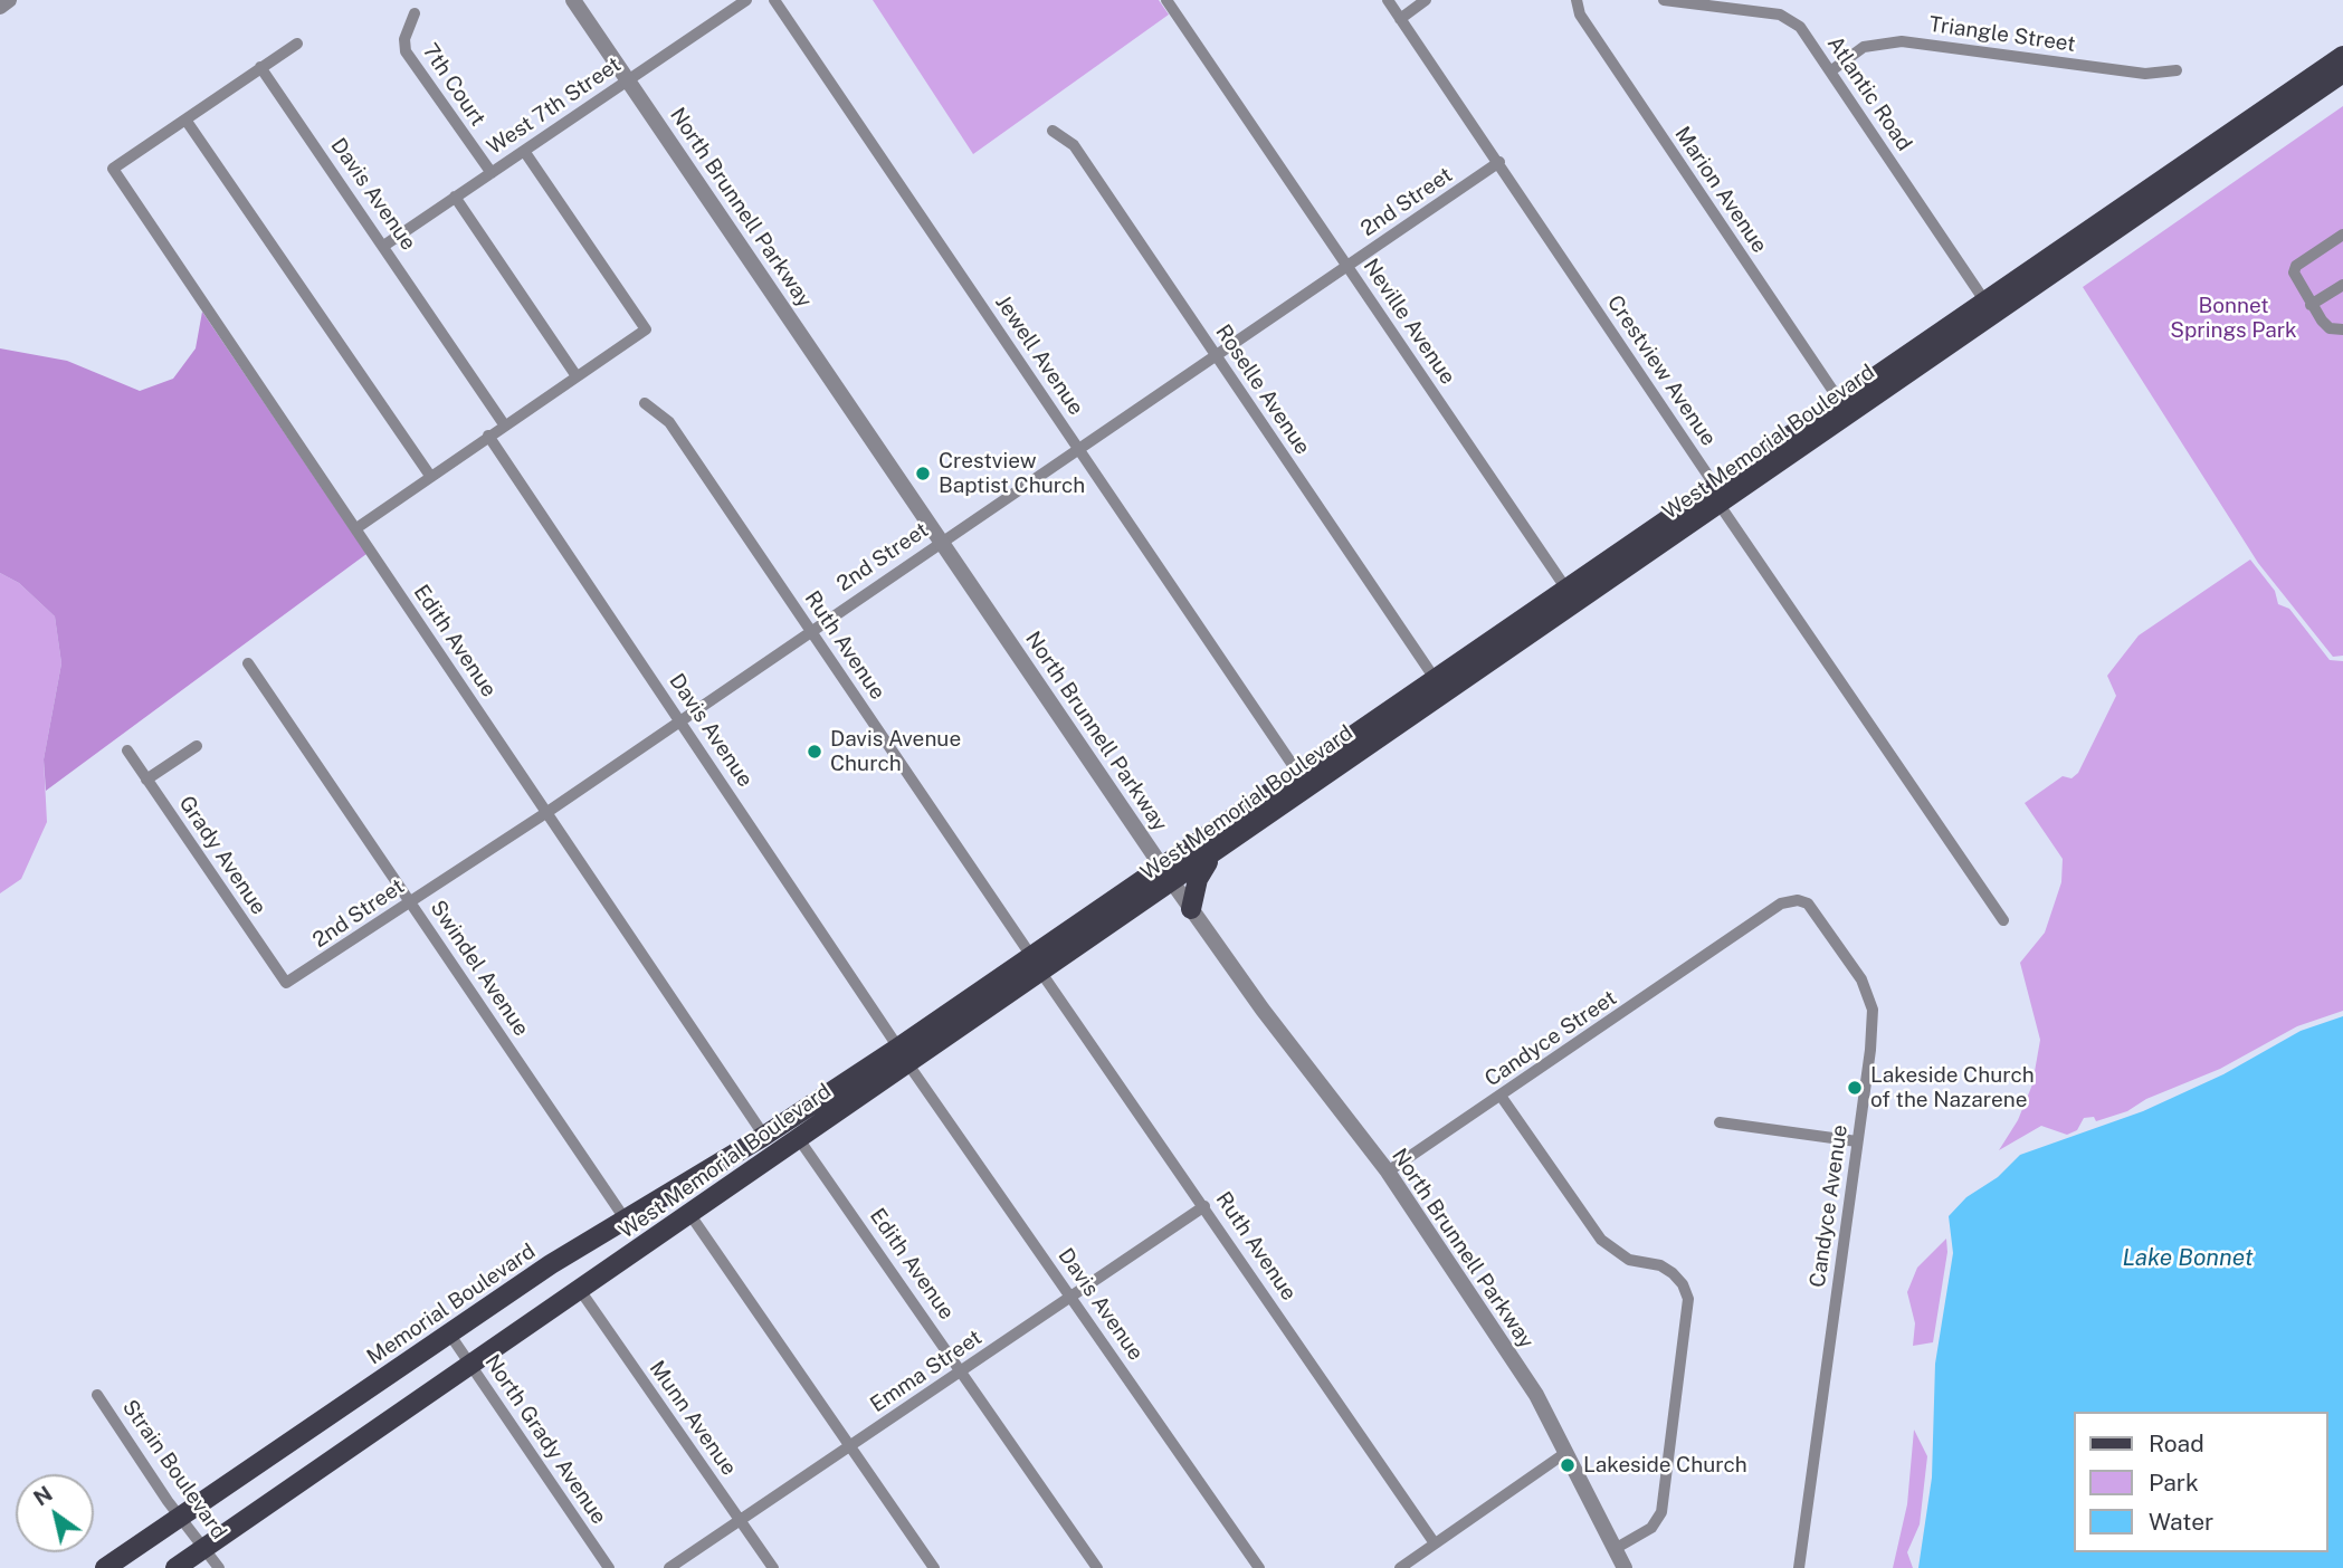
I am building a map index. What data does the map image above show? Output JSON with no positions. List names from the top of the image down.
{
  "streets": {
    "main road": ["West Memorial Boulevard", "Memorial Boulevard"],
    "street": [
      "Triangle Street",
      "7th Court",
      "Atlantic Road",
      "West 7th Street",
      "Marion Avenue",
      "Davis Avenue",
      "2nd Street",
      "North Brunnell Parkway",
      "Neville Avenue",
      "Jewell Avenue",
      "Crestview Avenue",
      "Roselle Avenue",
      "Edith Avenue",
      "Ruth Avenue",
      "Grady Avenue",
      "Swindel Avenue",
      "Candyce Street",
      "Candyce Avenue",
      "Emma Street",
      "Munn Avenue",
      "North Grady Avenue",
      "Strain Boulevard"
    ]
  },
  "crossings": [
    ["Triangle Street", "Atlantic Road"],
    ["7th Court", "West 7th Street"],
    ["Atlantic Road", "West Memorial Boulevard"],
    ["West 7th Street", "Davis Avenue"],
    ["West 7th Street", "North Brunnell Parkway"],
    ["Marion Avenue", "West Memorial Boulevard"],
    ["Davis Avenue", "2nd Street"],
    ["Davis Avenue", "West Memorial Boulevard"],
    ["Davis Avenue", "Emma Street"],
    ["2nd Street", "North Brunnell Parkway"],
    ["2nd Street", "Neville Avenue"],
    ["2nd Street", "Jewell Avenue"],
    ["2nd Street", "Crestview Avenue"],
    ["2nd Street", "Roselle Avenue"],
    ["2nd Street", "Edith Avenue"],
    ["2nd Street", "Ruth Avenue"],
    ["2nd Street", "Grady Avenue"],
    ["2nd Street", "Swindel Avenue"],
    ["North Brunnell Parkway", "West Memorial Boulevard"],
    ["North Brunnell Parkway", "Candyce Street"],
    ["Neville Avenue", "West Memorial Boulevard"],
    ["Jewell Avenue", "West Memorial Boulevard"],
    ["Crestview Avenue", "West Memorial Boulevard"],
    ["Roselle Avenue", "West Memorial Boulevard"],
    ["West Memorial Boulevard", "Edith Avenue"],
    ["West Memorial Boulevard", "Ruth Avenue"],
    ["West Memorial Boulevard", "Memorial Boulevard"],
    ["West Memorial Boulevard", "Munn Avenue"],
    ["West Memorial Boulevard", "North Grady Avenue"],
    ["West Memorial Boulevard", "Strain Boulevard"],
    ["Edith Avenue", "Memorial Boulevard"],
    ["Edith Avenue", "Emma Street"],
    ["Ruth Avenue", "Emma Street"],
    ["Swindel Avenue", "Memorial Boulevard"],
    ["Candyce Street", "Candyce Avenue"],
    ["Memorial Boulevard", "North Grady Avenue"],
    ["Memorial Boulevard", "Strain Boulevard"],
    ["Emma Street", "Munn Avenue"]
  ],
  "water": ["Lake Bonnet"],
  "parks": ["Bonnet Springs Park"],
  "places": [
    "Crestview Baptist Church",
    "Davis Avenue Church",
    "Lakeside Church of the Nazarene",
    "Lakeside Church"
  ],
  "legend": ["Road", "Park", "Water"],
  "north": "top left"
}
